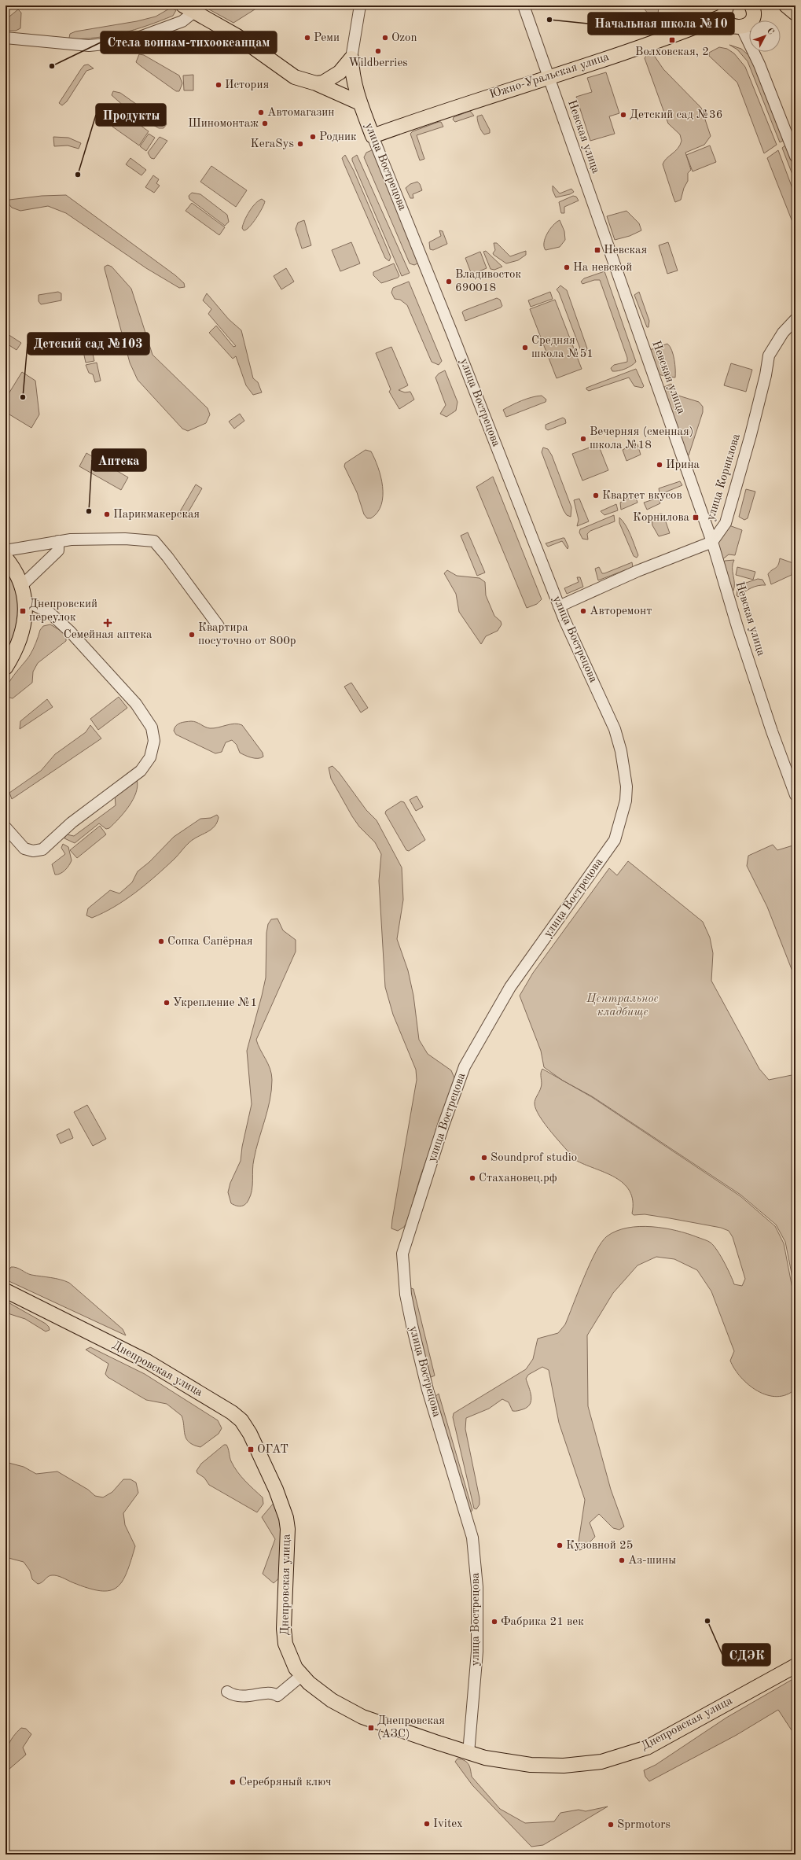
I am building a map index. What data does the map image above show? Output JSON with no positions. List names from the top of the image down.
{
  "streets": {
    "main road": ["Южно-Уральская улица", "улица Вострецова", "Днепровская улица"],
    "street": ["Невская улица", "улица Корнилова"]
  },
  "crossings": [
    ["Южно-Уральская улица", "Невская улица"],
    ["Южно-Уральская улица", "улица Вострецова"],
    ["Невская улица", "улица Корнилова"],
    ["улица Вострецова", "Днепровская улица"]
  ],
  "parks": ["Центральное кладбище"],
  "places": {
    "other": [
      "Начальная школа №10",
      "Реми",
      "Ozon",
      "Wildberries",
      "Стела воинам-тихоокеанцам",
      "История",
      "Автомагазин",
      "Детский сад №36",
      "Шиномонтаж",
      "Родник",
      "KeraSys",
      "Продукты",
      "На невской",
      "Владивосток 690018",
      "Средняя школа №51",
      "Детский сад №103",
      "Вечерняя (сменная) школа №18",
      "Ирина",
      "Квартет вкусов",
      "Аптека",
      "Парикмакерская",
      "Авторемонт",
      "Квартира посуточно от 800р",
      "Сопка Сапёрная",
      "Укрепление №1",
      "Soundprof studio",
      "Стахановец.рф",
      "Кузовной 25",
      "Аз-шины",
      "СДЭК",
      "Фабрика 21 век",
      "Серебряный ключ",
      "Ivitex",
      "Sprmotors"
    ],
    "transit": [
      "Волховская, 2",
      "Невская",
      "Корнилова",
      "Днепровский переулок",
      "ОГАТ",
      "Днепровская (АЗС)"
    ],
    "health": ["Семейная аптека"]
  },
  "north": "top right"
}
